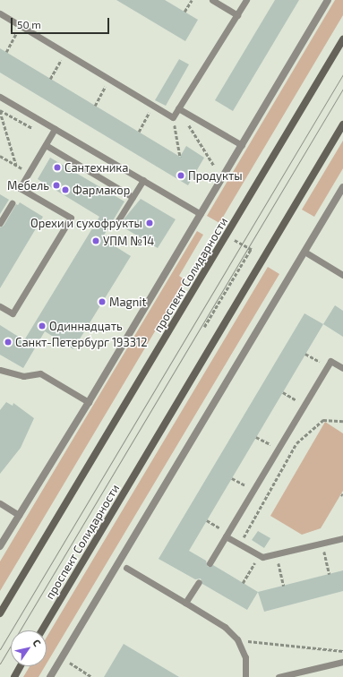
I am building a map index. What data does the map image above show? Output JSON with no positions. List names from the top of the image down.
{
  "streets": {
    "main road": ["проспект Солидарности"]
  },
  "places": [
    "Сантехника",
    "Продукты",
    "Мебель",
    "Фармакор",
    "Орехи и сухофрукты",
    "УПМ №14",
    "Magnit",
    "Одиннадцать",
    "Санкт-Петербург 193312"
  ],
  "scale_bar": "50 m",
  "north": "top right"
}
